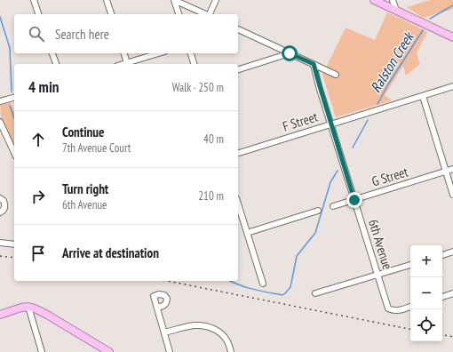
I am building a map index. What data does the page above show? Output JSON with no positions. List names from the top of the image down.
{
  "streets": {
    "street": ["F Street", "G Street", "6th Avenue"]
  },
  "crossings": [
    ["F Street", "6th Avenue"],
    ["G Street", "6th Avenue"]
  ],
  "water": ["Ralston Creek"],
  "page": {
    "search": "Search here",
    "heading": ["4 min", "Walk · 250 m"],
    "list": [
      ["Continue", "7th Avenue Court", "40 m"],
      ["Turn right", "6th Avenue", "210 m"],
      "Arrive at destination"
    ],
    "map_buttons": ["+", "−"]
  }
}
